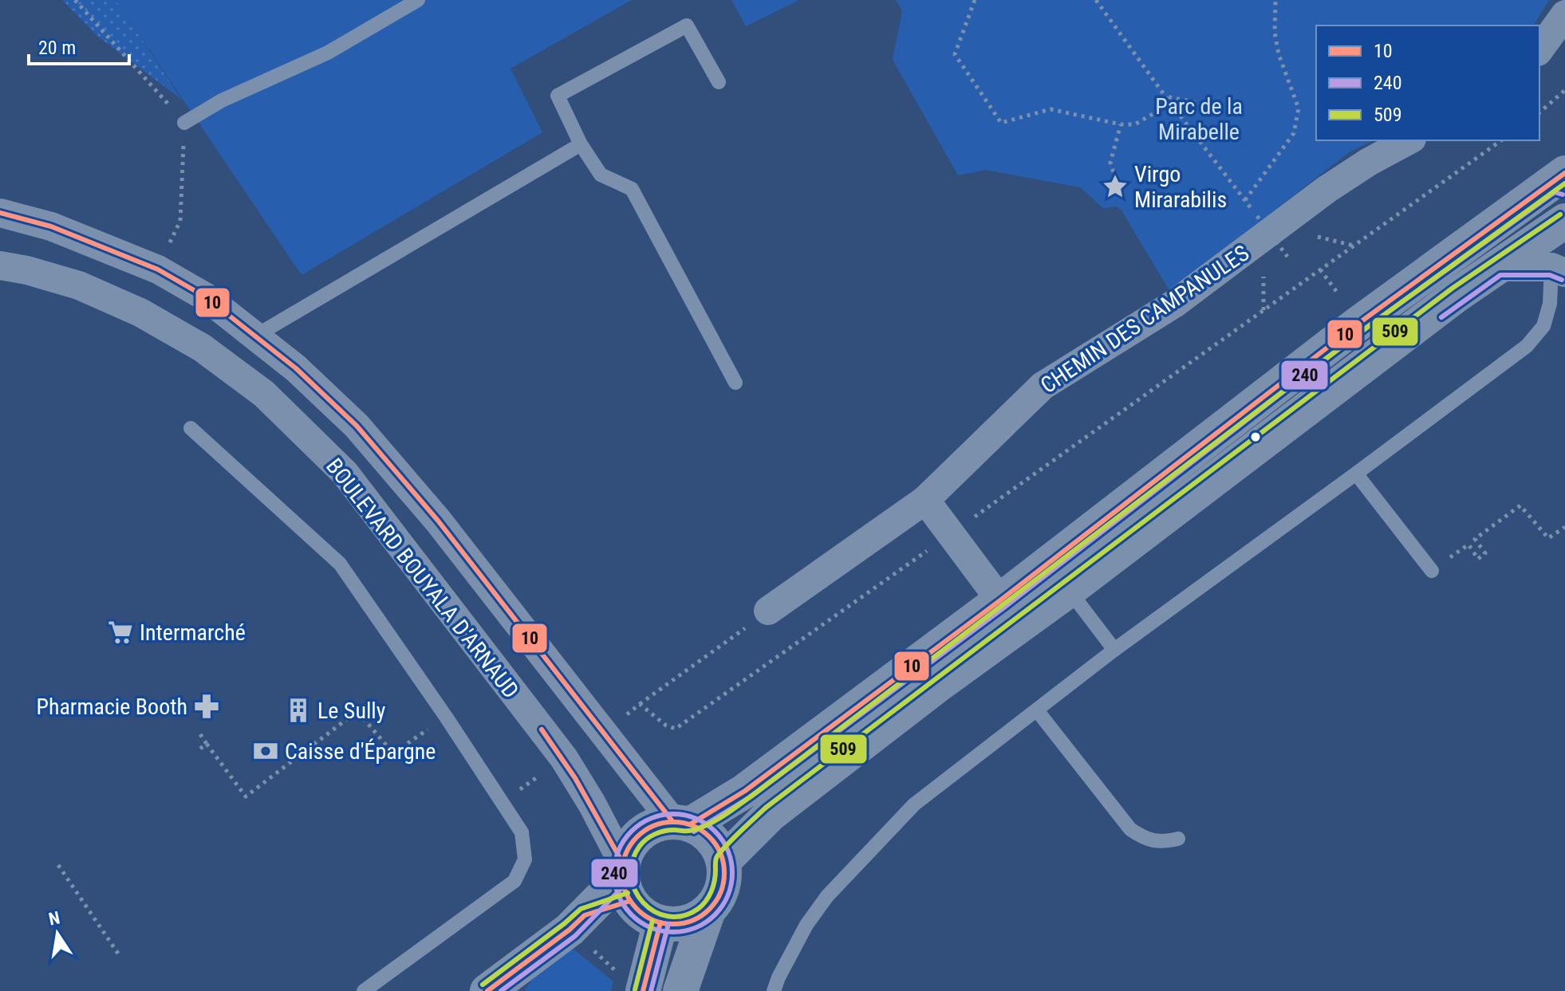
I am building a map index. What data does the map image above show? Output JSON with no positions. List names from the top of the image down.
{
  "streets": {
    "street": ["CHEMIN DES CAMPANULES", "BOULEVARD BOUYALA D'ARNAUD"]
  },
  "parks": ["Parc de la Mirabelle"],
  "places": {
    "place": ["Virgo Mirarabilis"],
    "supermarket": ["Intermarché"],
    "pharmacy": ["Pharmacie Booth"],
    "building": ["Le Sully"],
    "bank": ["Caisse d'Épargne"]
  },
  "lines": ["transit line 10", "transit line 509", "transit line 240"],
  "legend": ["10", "240", "509"],
  "scale_bar": "20 m",
  "north": "top"
}
